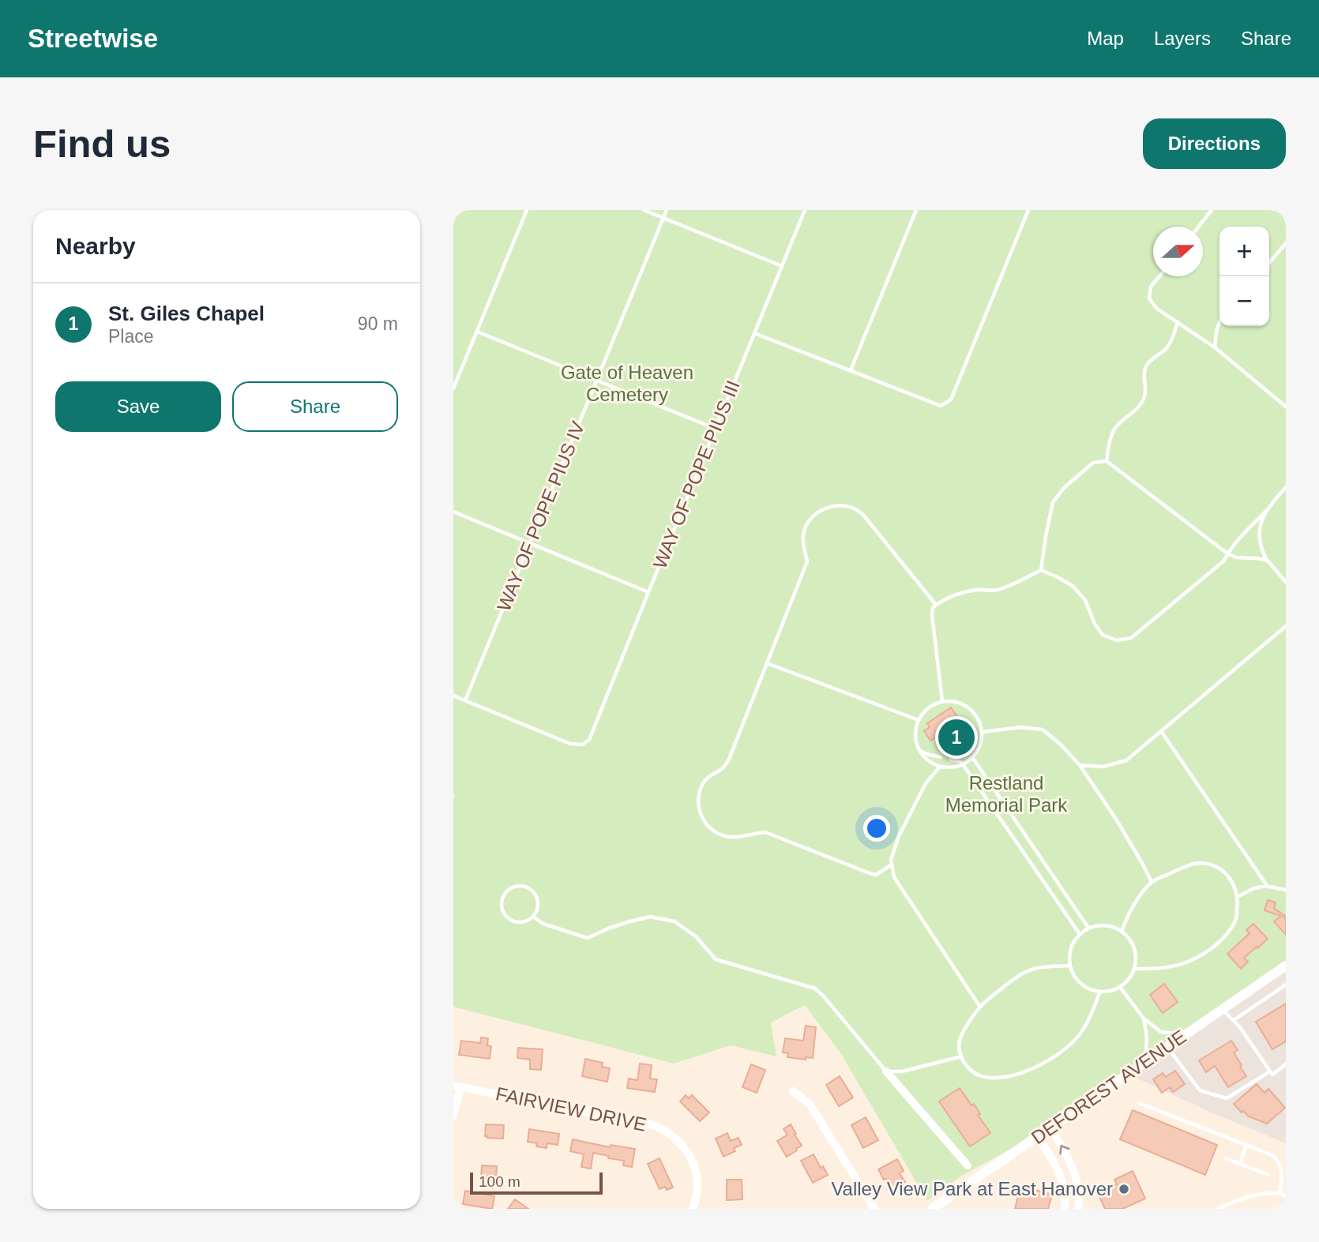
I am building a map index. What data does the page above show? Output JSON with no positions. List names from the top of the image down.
{
  "streets": {
    "street": ["DEFOREST AVENUE", "FAIRVIEW DRIVE"],
    "lane": ["WAY OF POPE PIUS III", "WAY OF POPE PIUS IV"]
  },
  "crossings": [
    ["WAY OF POPE PIUS III", "WAY OF POPE PIUS IV"]
  ],
  "parks": ["Gate of Heaven Cemetery", "Restland Memorial Park"],
  "places": ["Valley View Park at East Hanover"],
  "scale_bar": "100 m",
  "north": "right",
  "page": {
    "header": "Streetwise",
    "nav": ["Map", "Layers", "Share"],
    "buttons": [
      "Directions",
      ["Save", "Share"]
    ],
    "title": "Find us",
    "heading": "Nearby",
    "map_buttons": ["+", "−"],
    "list": [
      {
        "mark": "1",
        "name": "St. Giles Chapel",
        "note": "Place",
        "value": "90 m"
      }
    ],
    "pins": "1",
    "scale": "100 m"
  }
}
